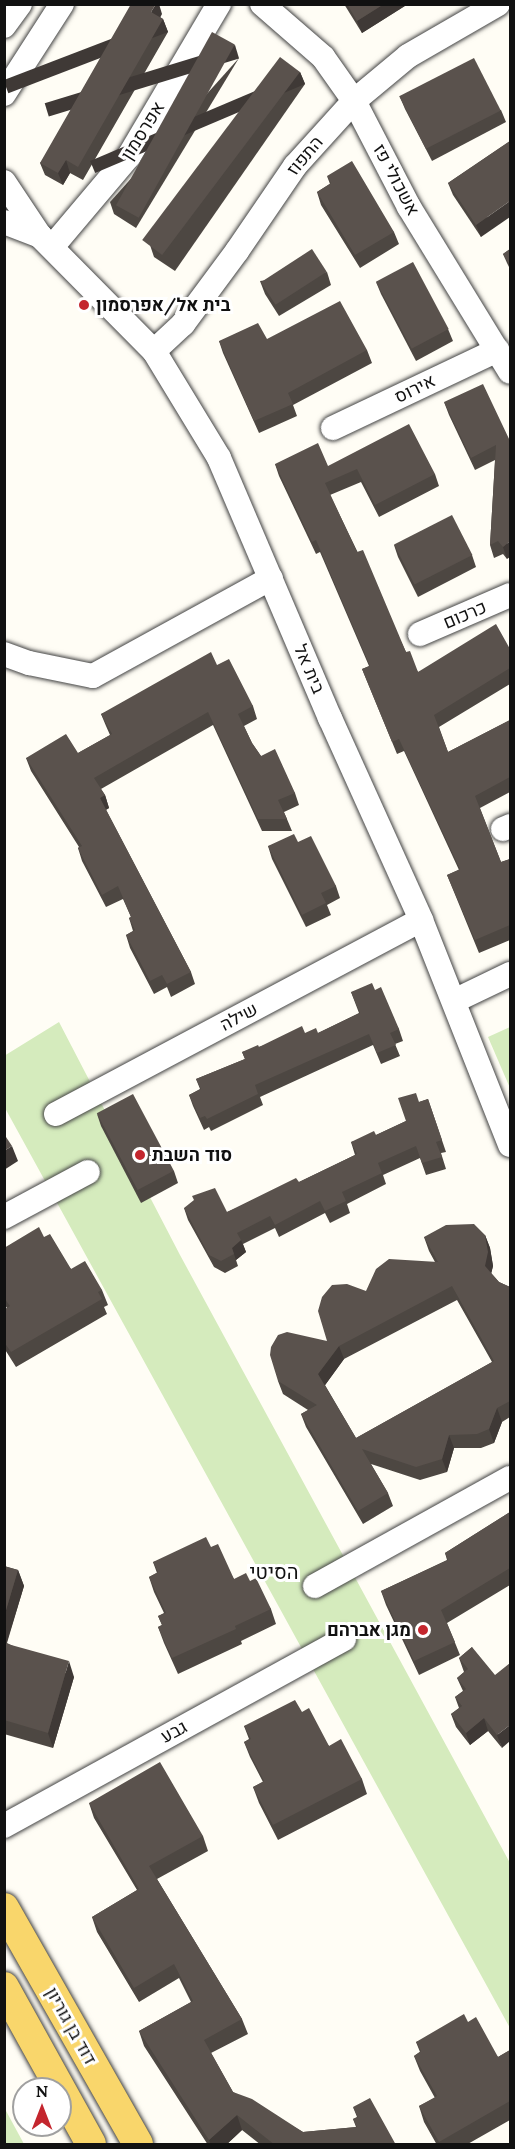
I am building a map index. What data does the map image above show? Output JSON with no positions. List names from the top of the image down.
{
  "streets": {
    "main road": ["דוד בן גוריון"],
    "street": [
      "אפרסמון",
      "התפוז",
      "אשכולי פז",
      "אירוס",
      "כרכום",
      "בית אל",
      "שילה",
      "גבע"
    ]
  },
  "crossings": [
    ["אפרסמון", "בית אל"],
    ["התפוז", "אשכולי פז"],
    ["התפוז", "בית אל"],
    ["אשכולי פז", "אירוס"],
    ["בית אל", "שילה"]
  ],
  "districts": ["הסיטי"],
  "places": ["בית אל/אפרסמון", "סוד השבת", "מגן אברהם"],
  "north": "top"
}
